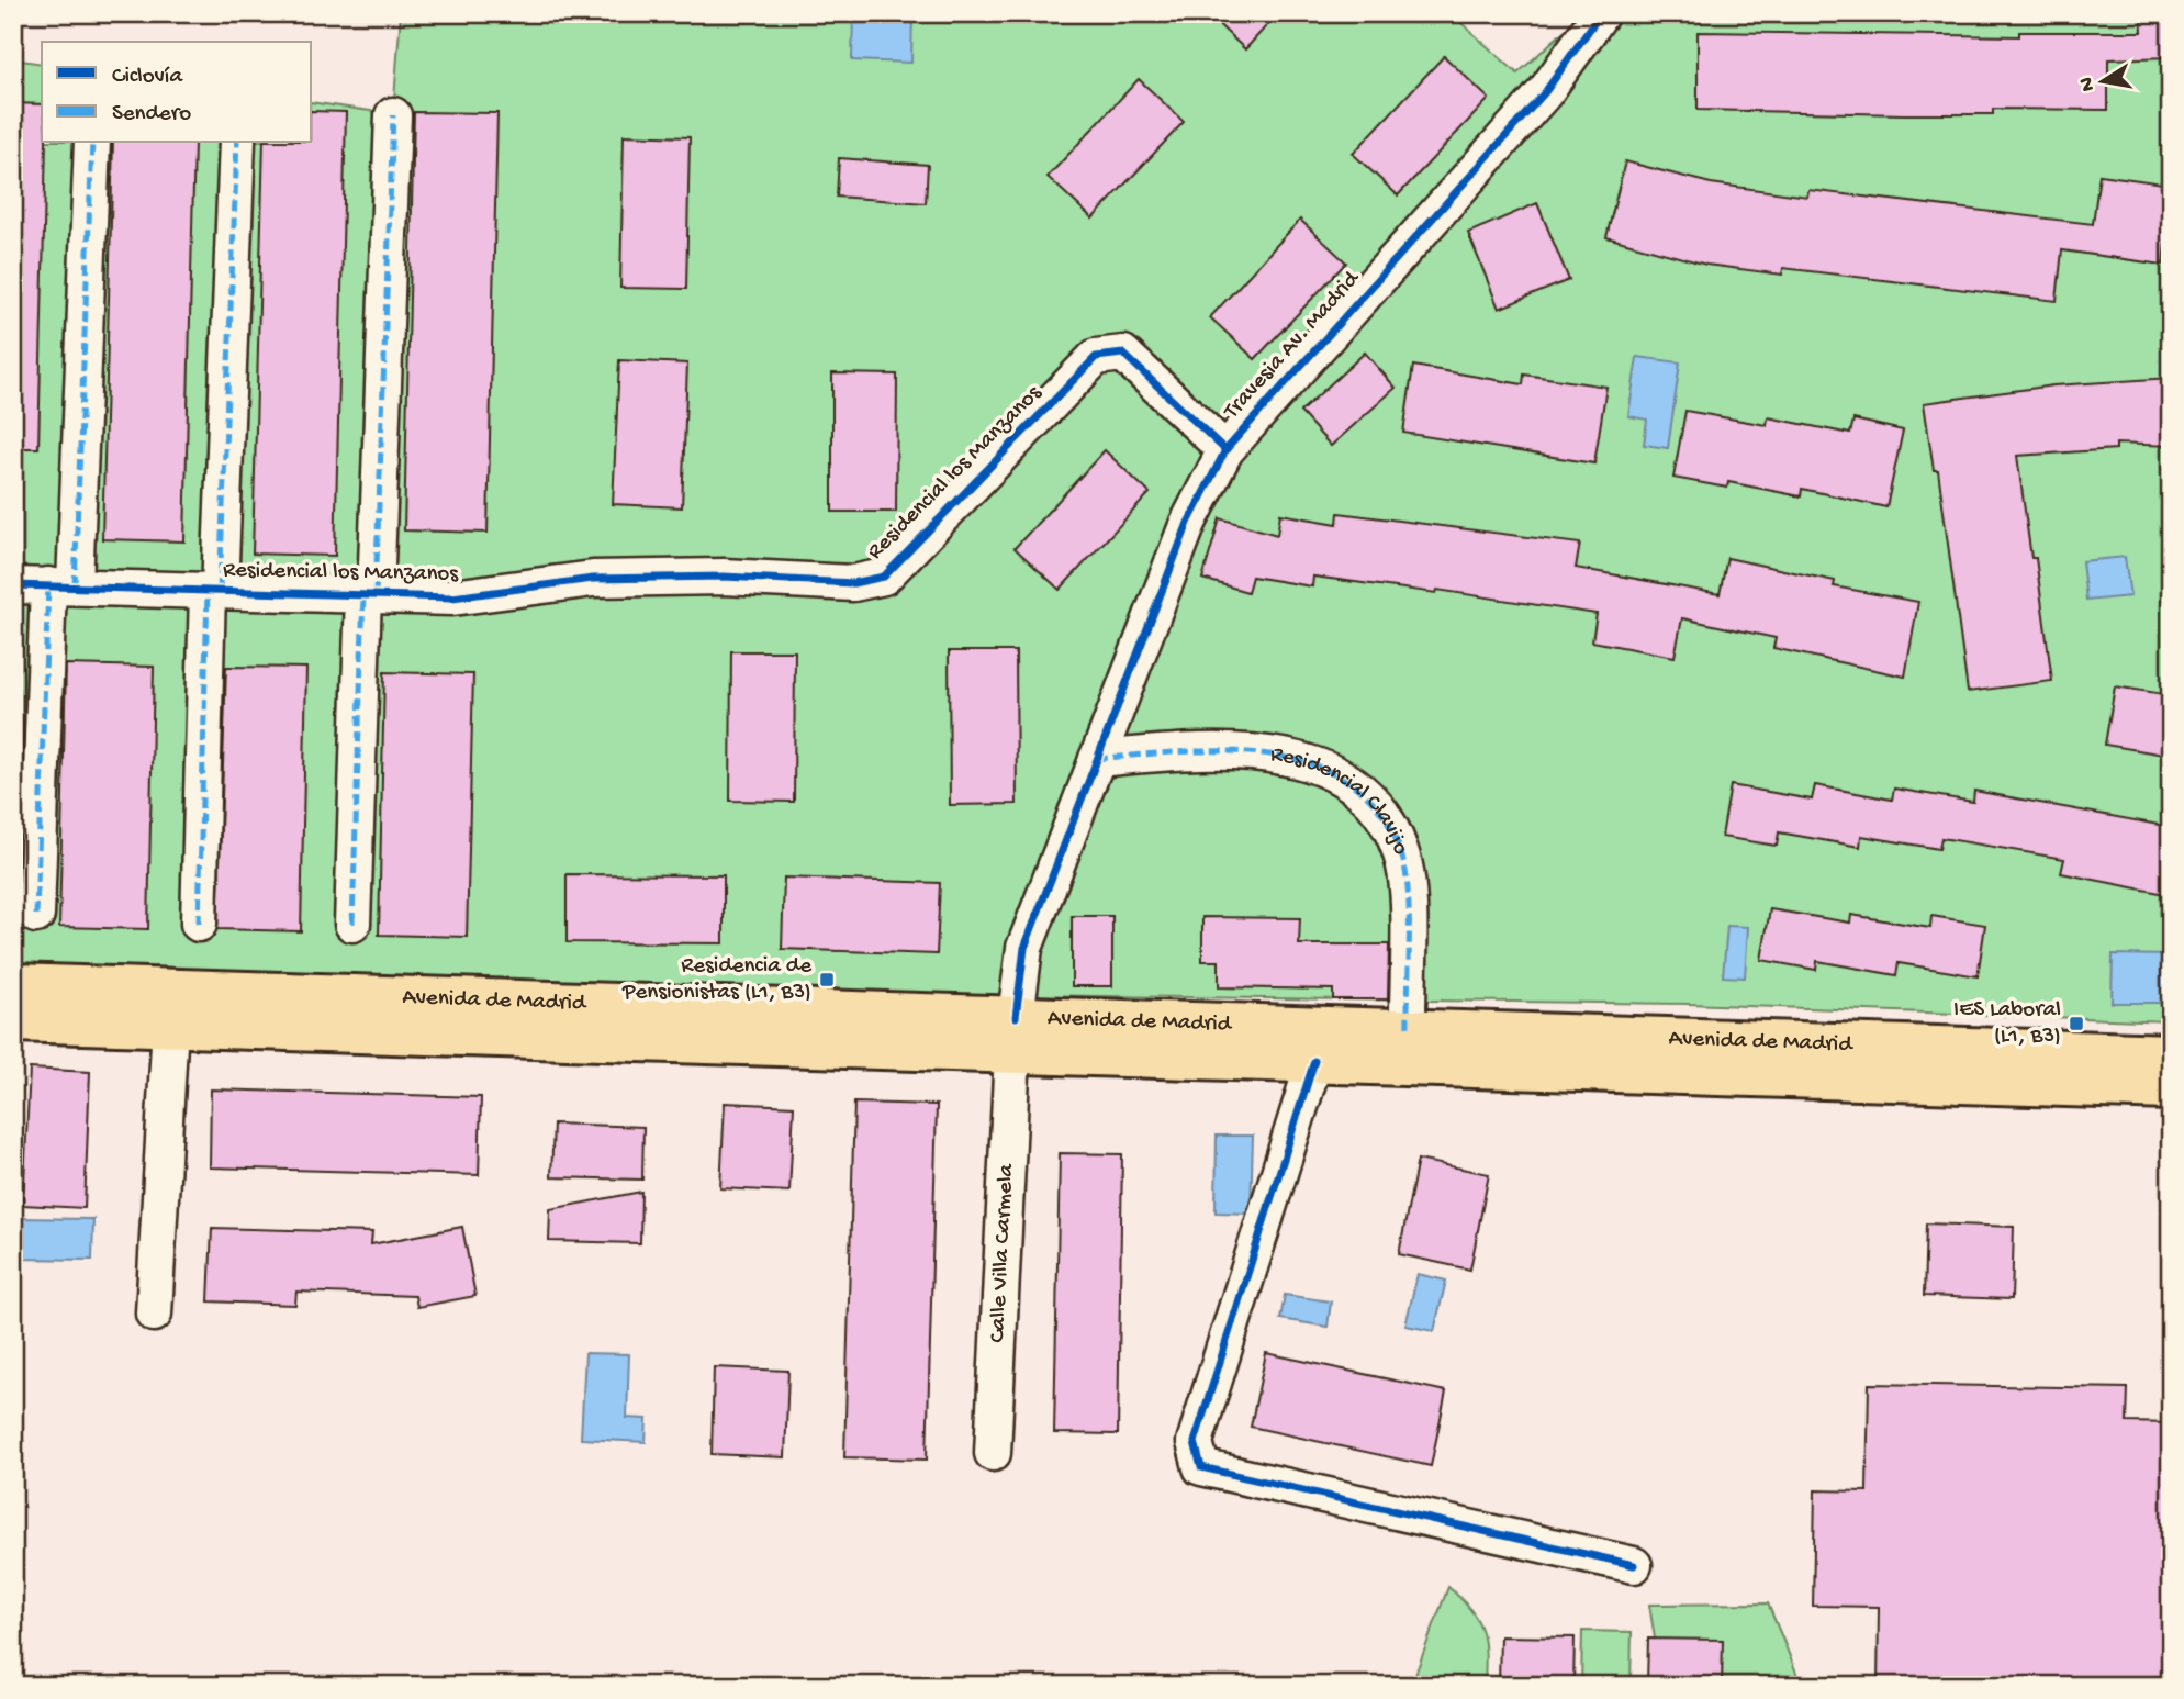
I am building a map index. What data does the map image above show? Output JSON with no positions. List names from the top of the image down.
{
  "streets": {
    "main road": ["Avenida de Madrid"],
    "street": [
      "Travesia Av. Madrid",
      "Residencial los Manzanos",
      "Residencial Clavijo",
      "Calle Villa Carmela"
    ]
  },
  "crossings": [
    ["Travesia Av. Madrid", "Residencial los Manzanos"],
    ["Travesia Av. Madrid", "Residencial Clavijo"],
    ["Travesia Av. Madrid", "Avenida de Madrid"],
    ["Travesia Av. Madrid", "Calle Villa Carmela"],
    ["Residencial Clavijo", "Avenida de Madrid"],
    ["Avenida de Madrid", "Calle Villa Carmela"]
  ],
  "places": {
    "transit": ["Residencia de Pensionistas (L1, B3)", "IES Laboral (L1, B3)"]
  },
  "legend": ["Ciclovía", "Sendero"],
  "north": "left"
}
